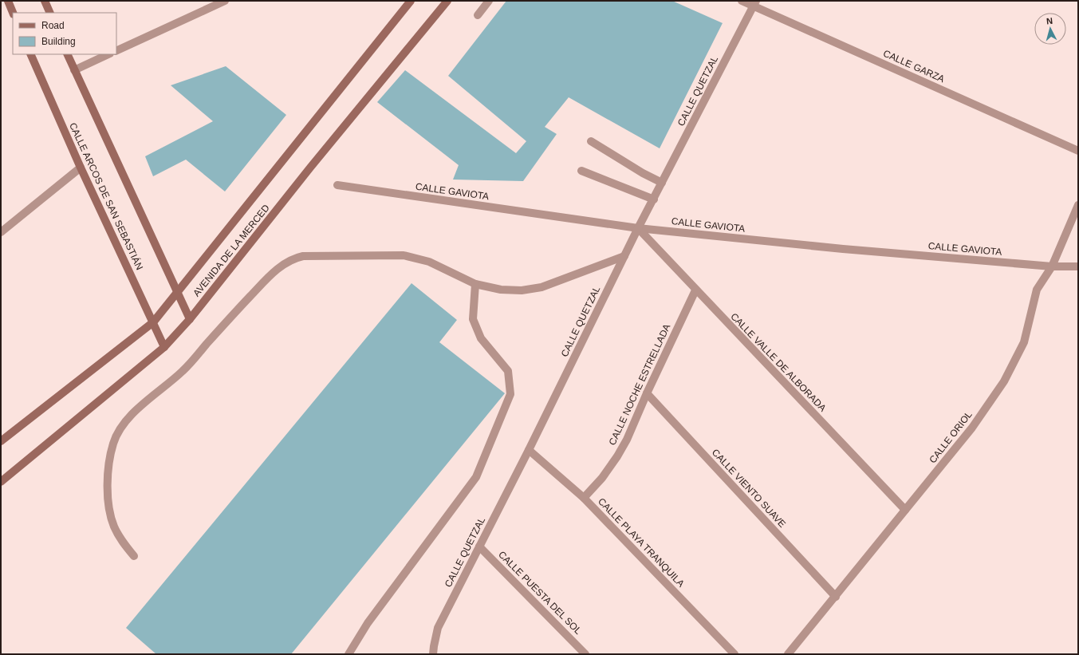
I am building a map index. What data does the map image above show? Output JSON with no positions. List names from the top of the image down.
{
  "streets": {
    "street": [
      "CALLE GARZA",
      "CALLE QUETZAL",
      "CALLE GAVIOTA",
      "CALLE ARCOS DE SAN SEBASTIÁN",
      "AVENIDA DE LA MERCED",
      "CALLE VALLE DE ALBORADA",
      "CALLE NOCHE ESTRELLADA",
      "CALLE ORIOL",
      "CALLE VIENTO SUAVE",
      "CALLE PLAYA TRANQUILA",
      "CALLE PUESTA DEL SOL"
    ]
  },
  "crossings": [
    ["CALLE GARZA", "CALLE QUETZAL"],
    ["CALLE QUETZAL", "CALLE GAVIOTA"],
    ["CALLE QUETZAL", "CALLE VALLE DE ALBORADA"],
    ["CALLE QUETZAL", "CALLE PLAYA TRANQUILA"],
    ["CALLE QUETZAL", "CALLE PUESTA DEL SOL"],
    ["CALLE GAVIOTA", "CALLE VALLE DE ALBORADA"],
    ["CALLE GAVIOTA", "CALLE ORIOL"],
    ["CALLE ARCOS DE SAN SEBASTIÁN", "AVENIDA DE LA MERCED"],
    ["CALLE VALLE DE ALBORADA", "CALLE NOCHE ESTRELLADA"],
    ["CALLE VALLE DE ALBORADA", "CALLE ORIOL"],
    ["CALLE NOCHE ESTRELLADA", "CALLE VIENTO SUAVE"],
    ["CALLE NOCHE ESTRELLADA", "CALLE PLAYA TRANQUILA"],
    ["CALLE ORIOL", "CALLE VIENTO SUAVE"]
  ],
  "legend": ["Road", "Building"],
  "north": "top"
}
